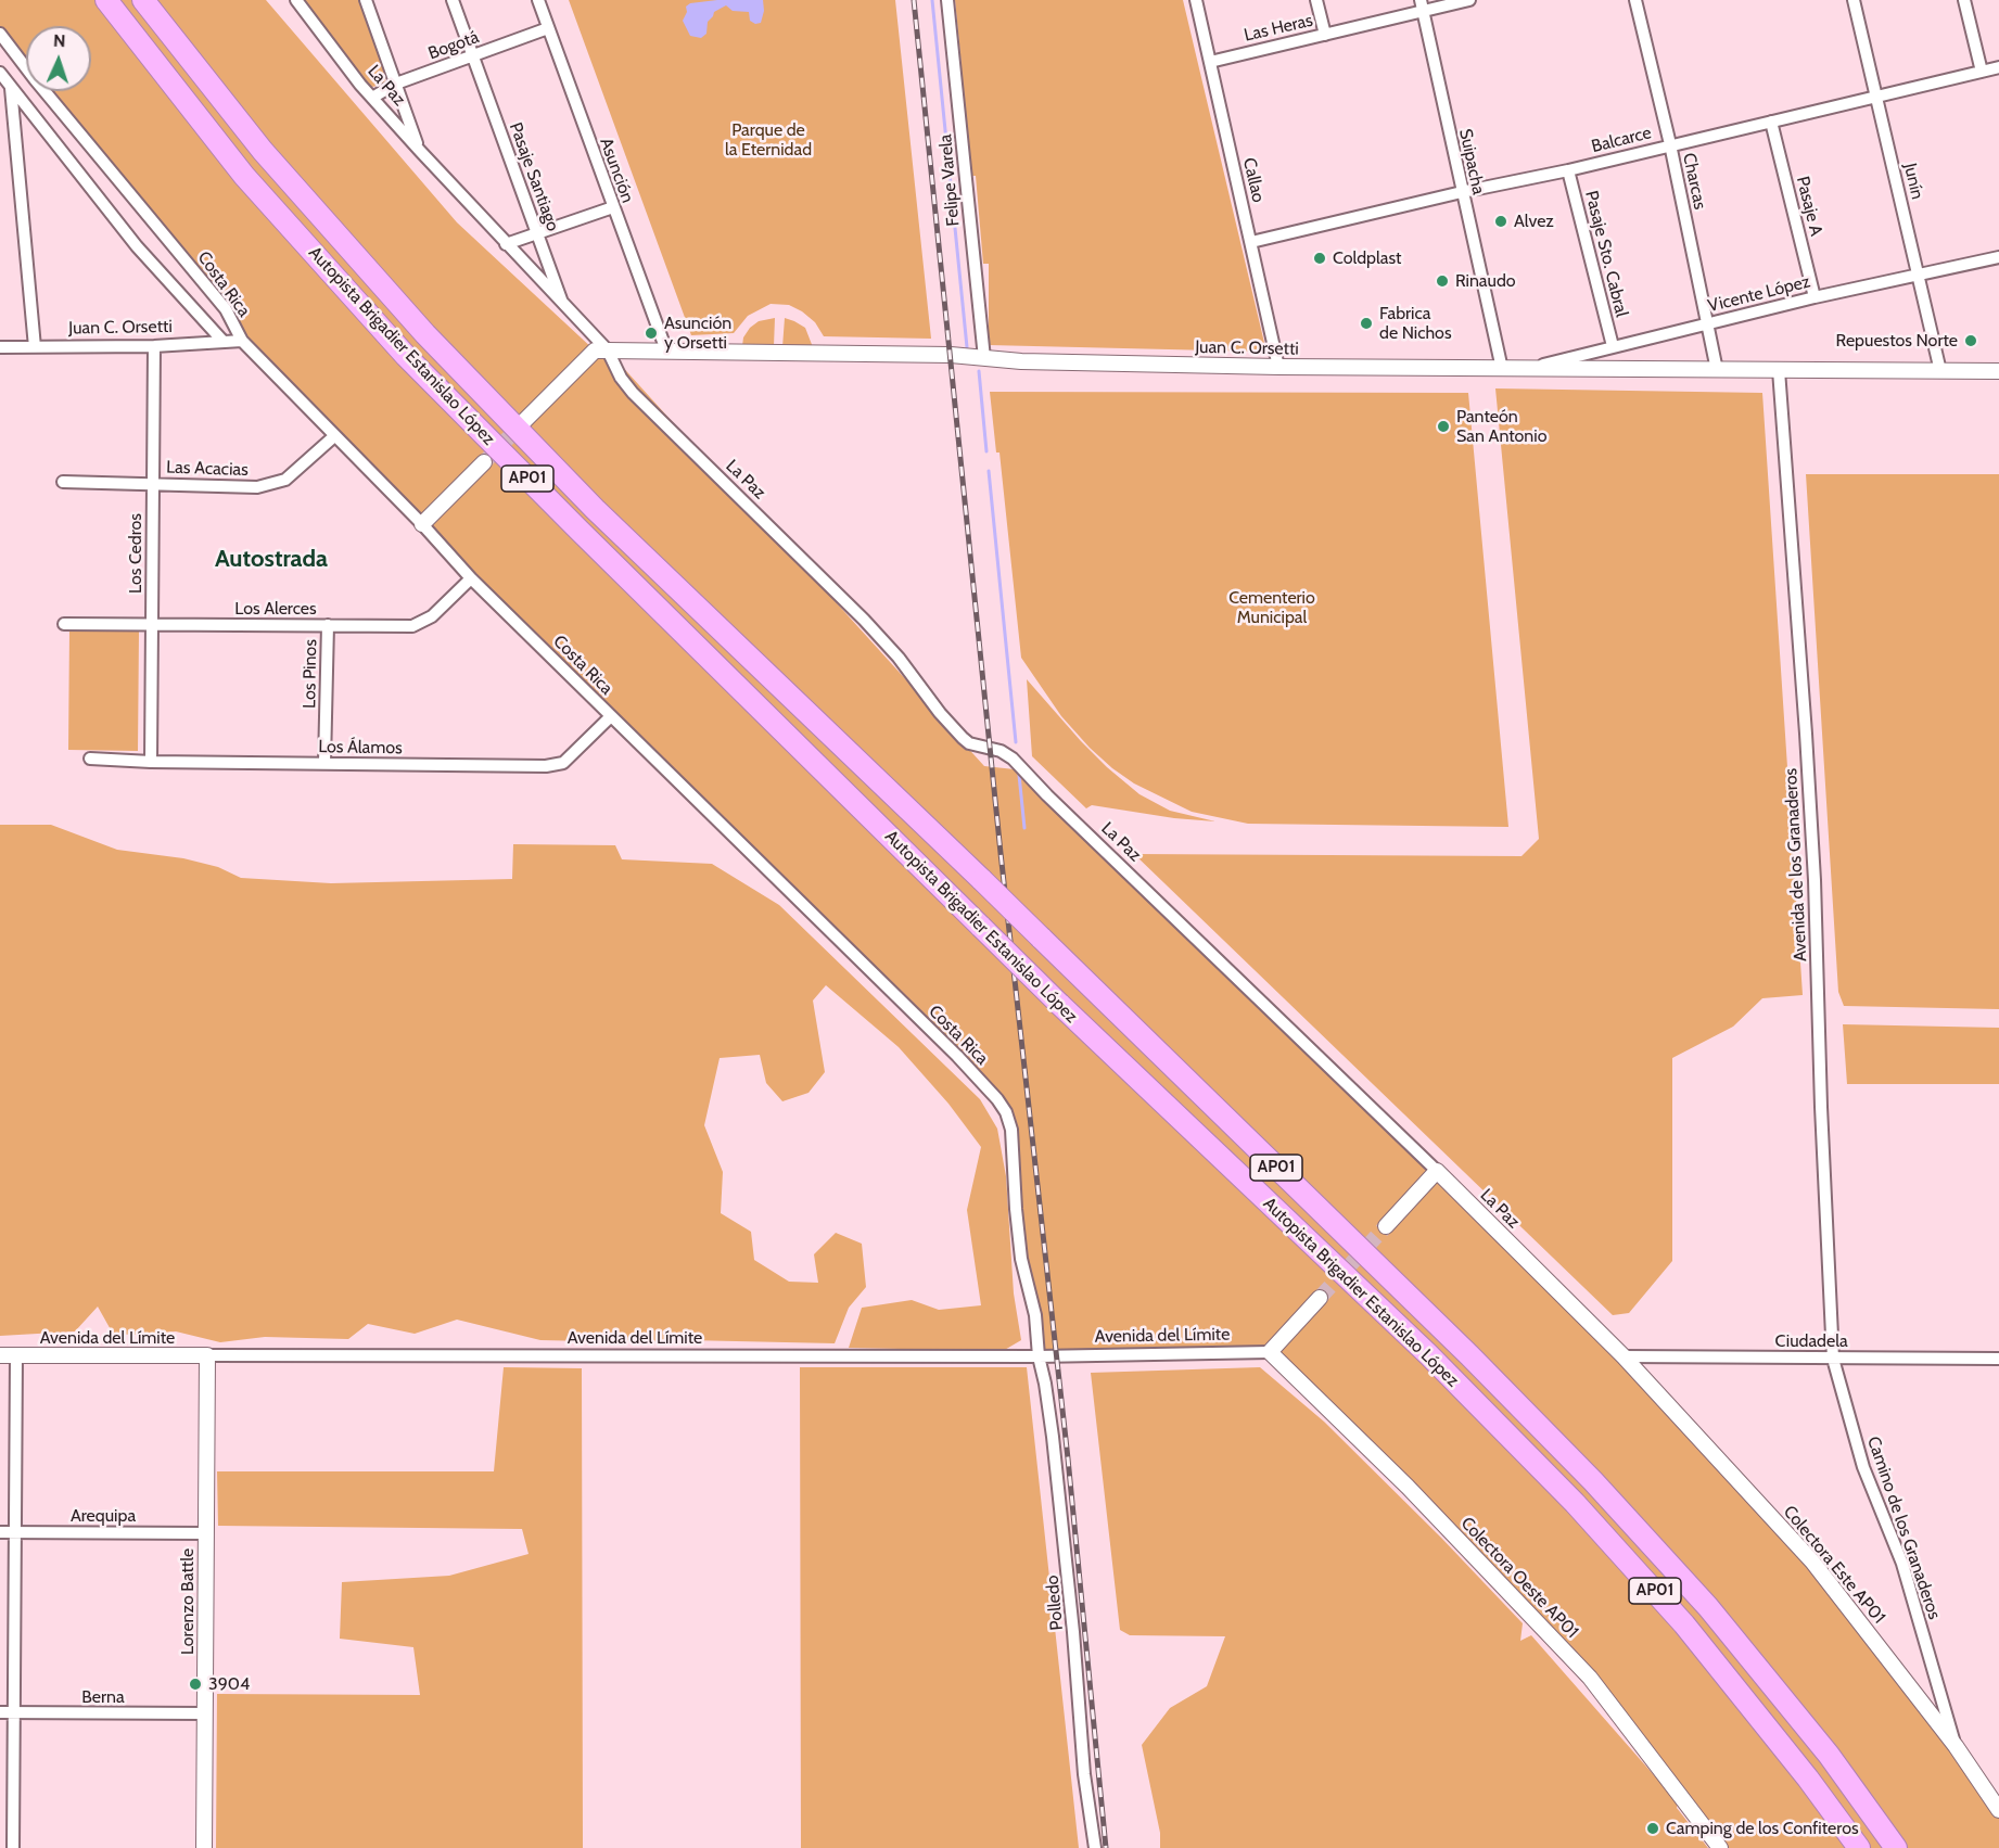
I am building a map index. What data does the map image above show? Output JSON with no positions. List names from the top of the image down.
{
  "streets": {
    "highway": ["Autopista Brigadier Estanislao López", "AP01"],
    "street": [
      "Las Heras",
      "Bogotá",
      "La Paz",
      "Balcarce",
      "Suipacha",
      "Asunción",
      "Pasaje Santiago",
      "Felipe Varela",
      "Callao",
      "Charcas",
      "Junín",
      "Pasaje A",
      "Pasaje Sto. Cabral",
      "Costa Rica",
      "Vicente López",
      "Juan C. Orsetti",
      "Las Acacias",
      "Los Cedros",
      "Los Alerces",
      "Los Pinos",
      "Los Álamos",
      "Avenida de los Granaderos",
      "Avenida del Límite",
      "Ciudadela",
      "Arequipa",
      "Camino de los Granaderos",
      "Colectora Este AP01",
      "Colectora Oeste AP01",
      "Lorenzo Battle",
      "Polledo",
      "Berna"
    ]
  },
  "crossings": [
    ["Las Heras", "Suipacha"],
    ["Las Heras", "Callao"],
    ["Bogotá", "La Paz"],
    ["Bogotá", "Asunción"],
    ["Bogotá", "Pasaje Santiago"],
    ["La Paz", "Pasaje Santiago"],
    ["La Paz", "Juan C. Orsetti"],
    ["La Paz", "Ciudadela"],
    ["La Paz", "Colectora Este AP01"],
    ["Balcarce", "Suipacha"],
    ["Balcarce", "Callao"],
    ["Balcarce", "Charcas"],
    ["Balcarce", "Junín"],
    ["Balcarce", "Pasaje A"],
    ["Balcarce", "Pasaje Sto. Cabral"],
    ["Suipacha", "Juan C. Orsetti"],
    ["Asunción", "Juan C. Orsetti"],
    ["Pasaje Santiago", "Juan C. Orsetti"],
    ["Felipe Varela", "Juan C. Orsetti"],
    ["Callao", "Juan C. Orsetti"],
    ["Charcas", "Vicente López"],
    ["Charcas", "Juan C. Orsetti"],
    ["Junín", "Vicente López"],
    ["Junín", "Juan C. Orsetti"],
    ["Pasaje A", "Vicente López"],
    ["Pasaje Sto. Cabral", "Vicente López"],
    ["Costa Rica", "Juan C. Orsetti"],
    ["Costa Rica", "Las Acacias"],
    ["Costa Rica", "Los Alerces"],
    ["Costa Rica", "Los Álamos"],
    ["Costa Rica", "Avenida del Límite"],
    ["Costa Rica", "Polledo"],
    ["Vicente López", "Juan C. Orsetti"],
    ["Juan C. Orsetti", "Los Cedros"],
    ["Juan C. Orsetti", "Avenida de los Granaderos"],
    ["Las Acacias", "Los Cedros"],
    ["Los Cedros", "Los Alerces"],
    ["Los Cedros", "Los Álamos"],
    ["Los Alerces", "Los Pinos"],
    ["Los Pinos", "Los Álamos"],
    ["Avenida de los Granaderos", "Ciudadela"],
    ["Avenida de los Granaderos", "Camino de los Granaderos"],
    ["Avenida del Límite", "Colectora Oeste AP01"],
    ["Avenida del Límite", "Lorenzo Battle"],
    ["Avenida del Límite", "Polledo"],
    ["Ciudadela", "Camino de los Granaderos"],
    ["Ciudadela", "Colectora Este AP01"],
    ["Arequipa", "Lorenzo Battle"],
    ["Camino de los Granaderos", "Colectora Este AP01"],
    ["Lorenzo Battle", "Berna"]
  ],
  "districts": ["Autostrada"],
  "parks": ["Parque de la Eternidad", "Cementerio Municipal"],
  "places": [
    "Alvez",
    "Coldplast",
    "Rinaudo",
    "Fabrica de Nichos",
    "Asunción y Orsetti",
    "Repuestos Norte",
    "Panteón San Antonio",
    "3904",
    "Camping de los Confiteros"
  ],
  "north": "top"
}
